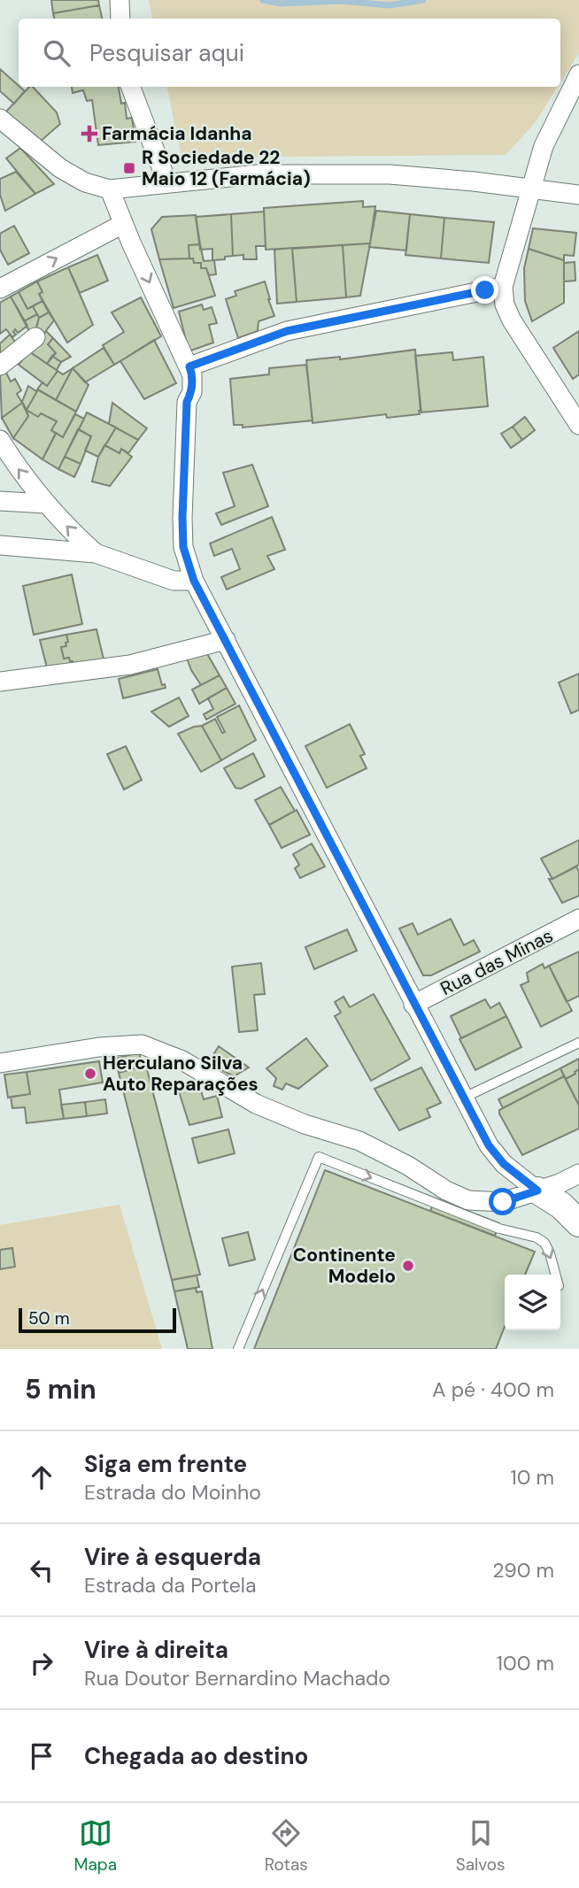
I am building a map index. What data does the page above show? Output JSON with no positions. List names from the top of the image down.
{
  "streets": {
    "street": ["Rua das Minas"]
  },
  "places": {
    "health": ["Farmácia Idanha"],
    "transit": ["R Sociedade 22 Maio 12 (Farmácia)"],
    "other": ["Herculano Silva Auto Reparações", "Continente Modelo"]
  },
  "scale_bar": "50 m",
  "page": {
    "search": "Pesquisar aqui",
    "scale": "50 m",
    "heading": ["5 min", "A pé · 400 m"],
    "list": [
      ["Siga em frente", "Estrada do Moinho", "10 m"],
      ["Vire à esquerda", "Estrada da Portela", "290 m"],
      ["Vire à direita", "Rua Doutor Bernardino Machado", "100 m"],
      "Chegada ao destino"
    ],
    "nav": ["Mapa", "Rotas", "Salvos"]
  }
}
